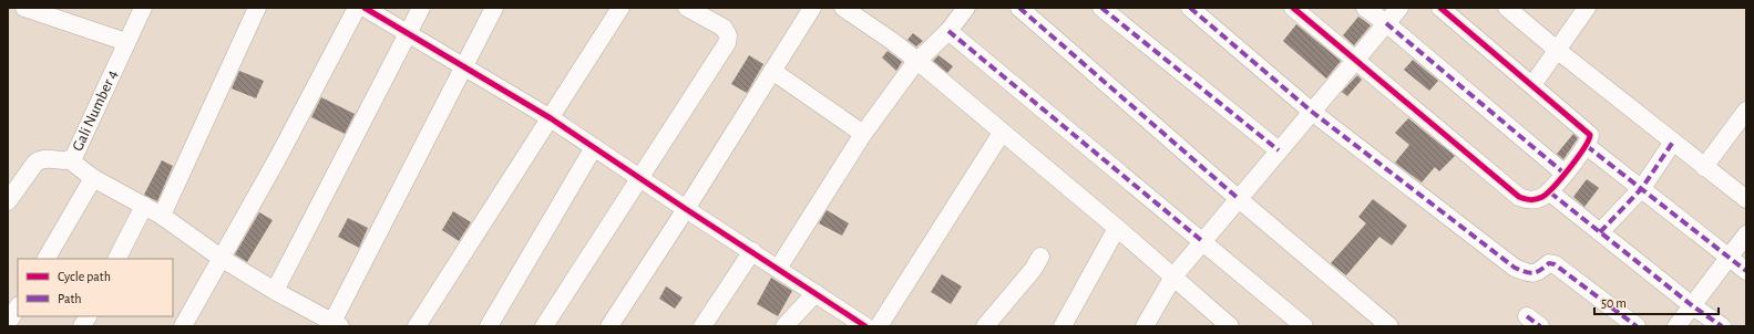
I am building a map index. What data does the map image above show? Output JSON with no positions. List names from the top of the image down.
{
  "streets": {
    "street": ["Gali Number 4"]
  },
  "legend": ["Cycle path", "Path"],
  "scale_bar": "50 m"
}
